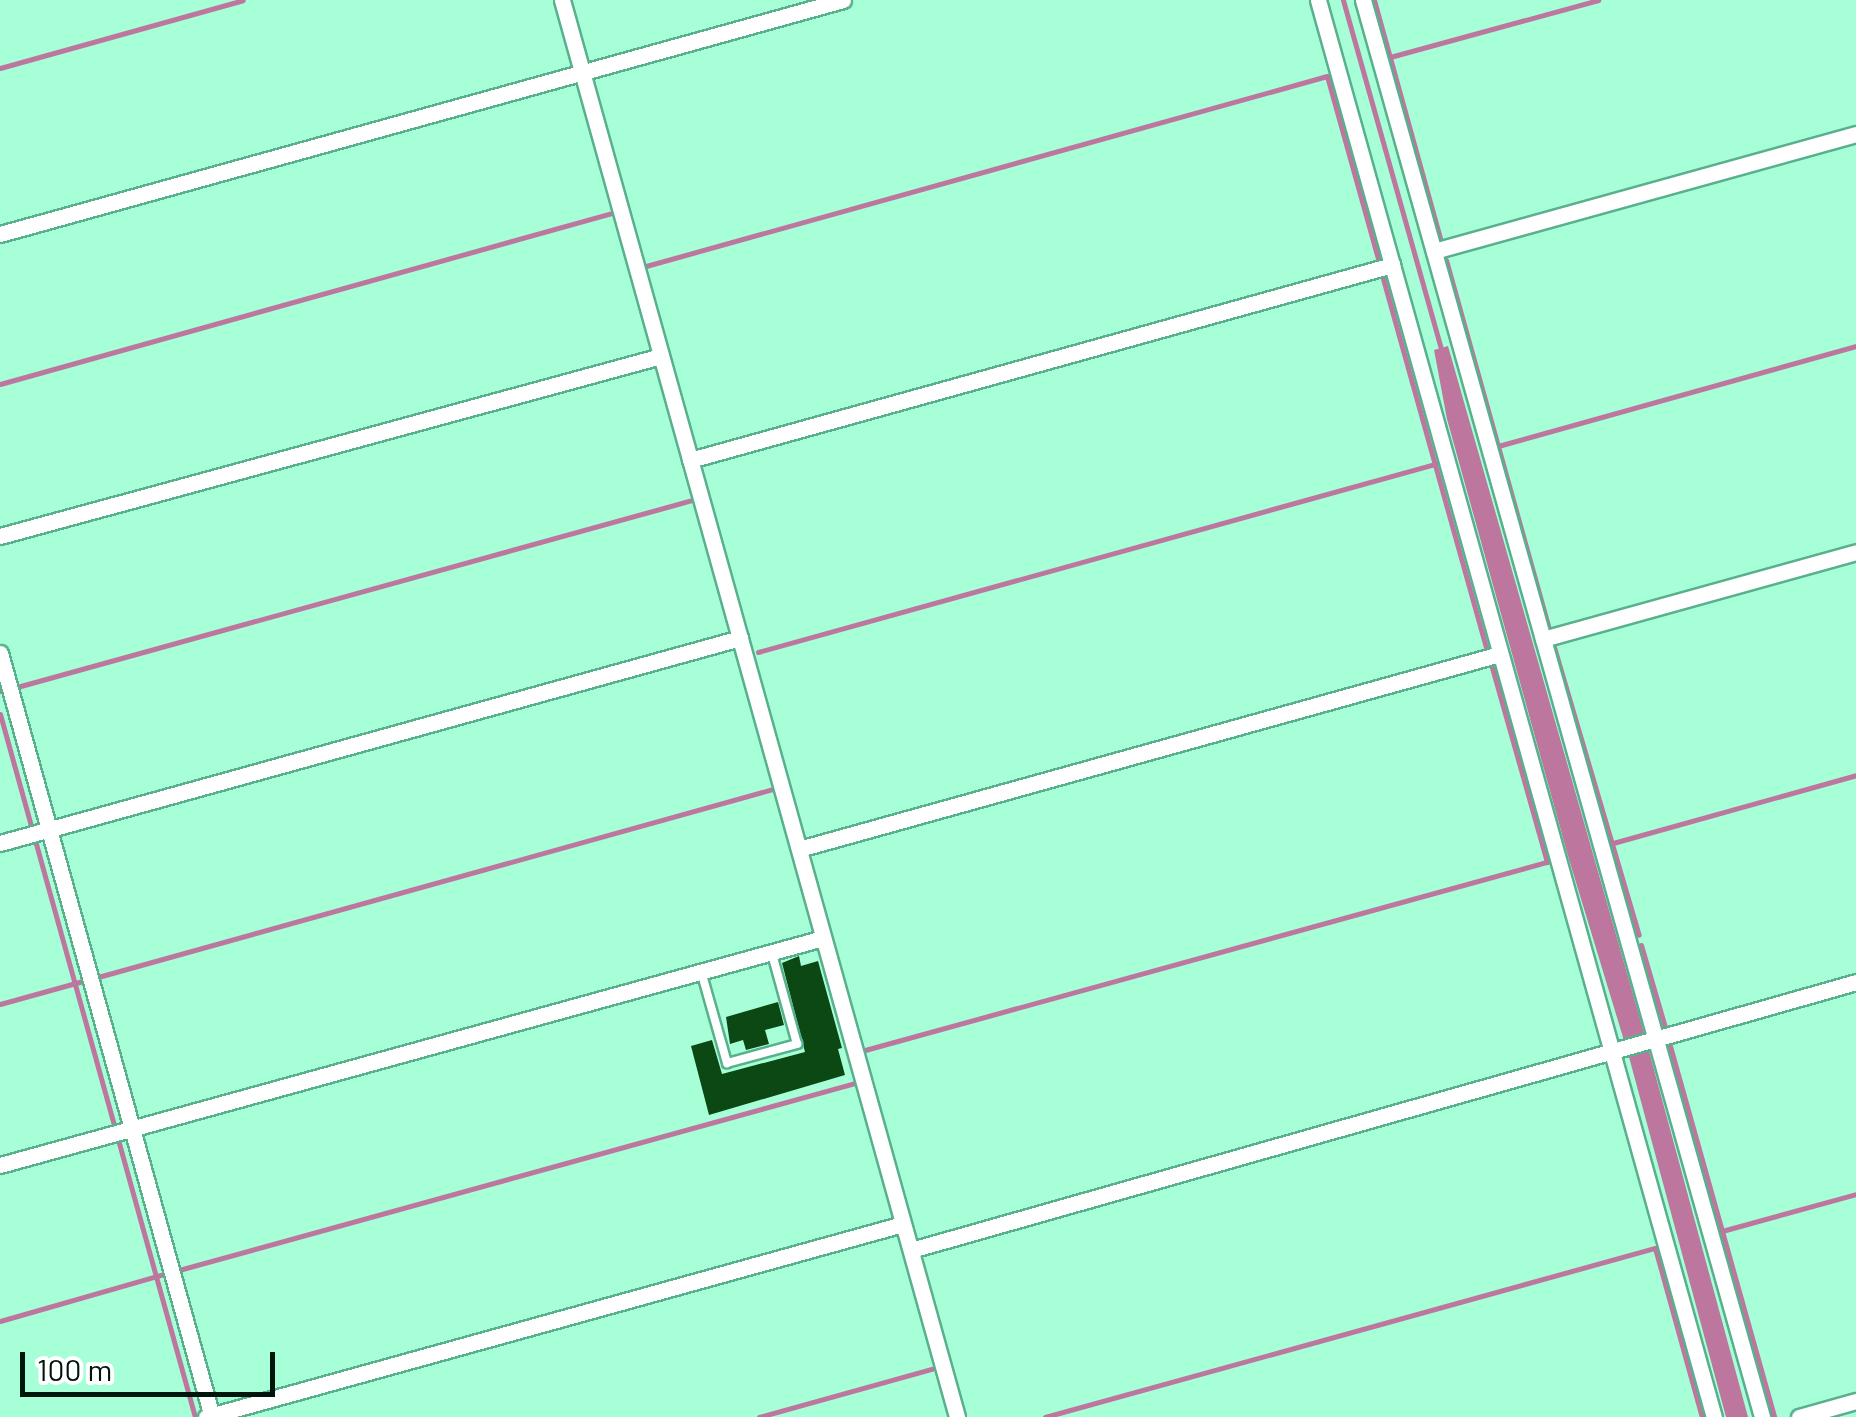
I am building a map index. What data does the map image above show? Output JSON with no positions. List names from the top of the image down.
{
  "scale_bar": "100 m"
}
